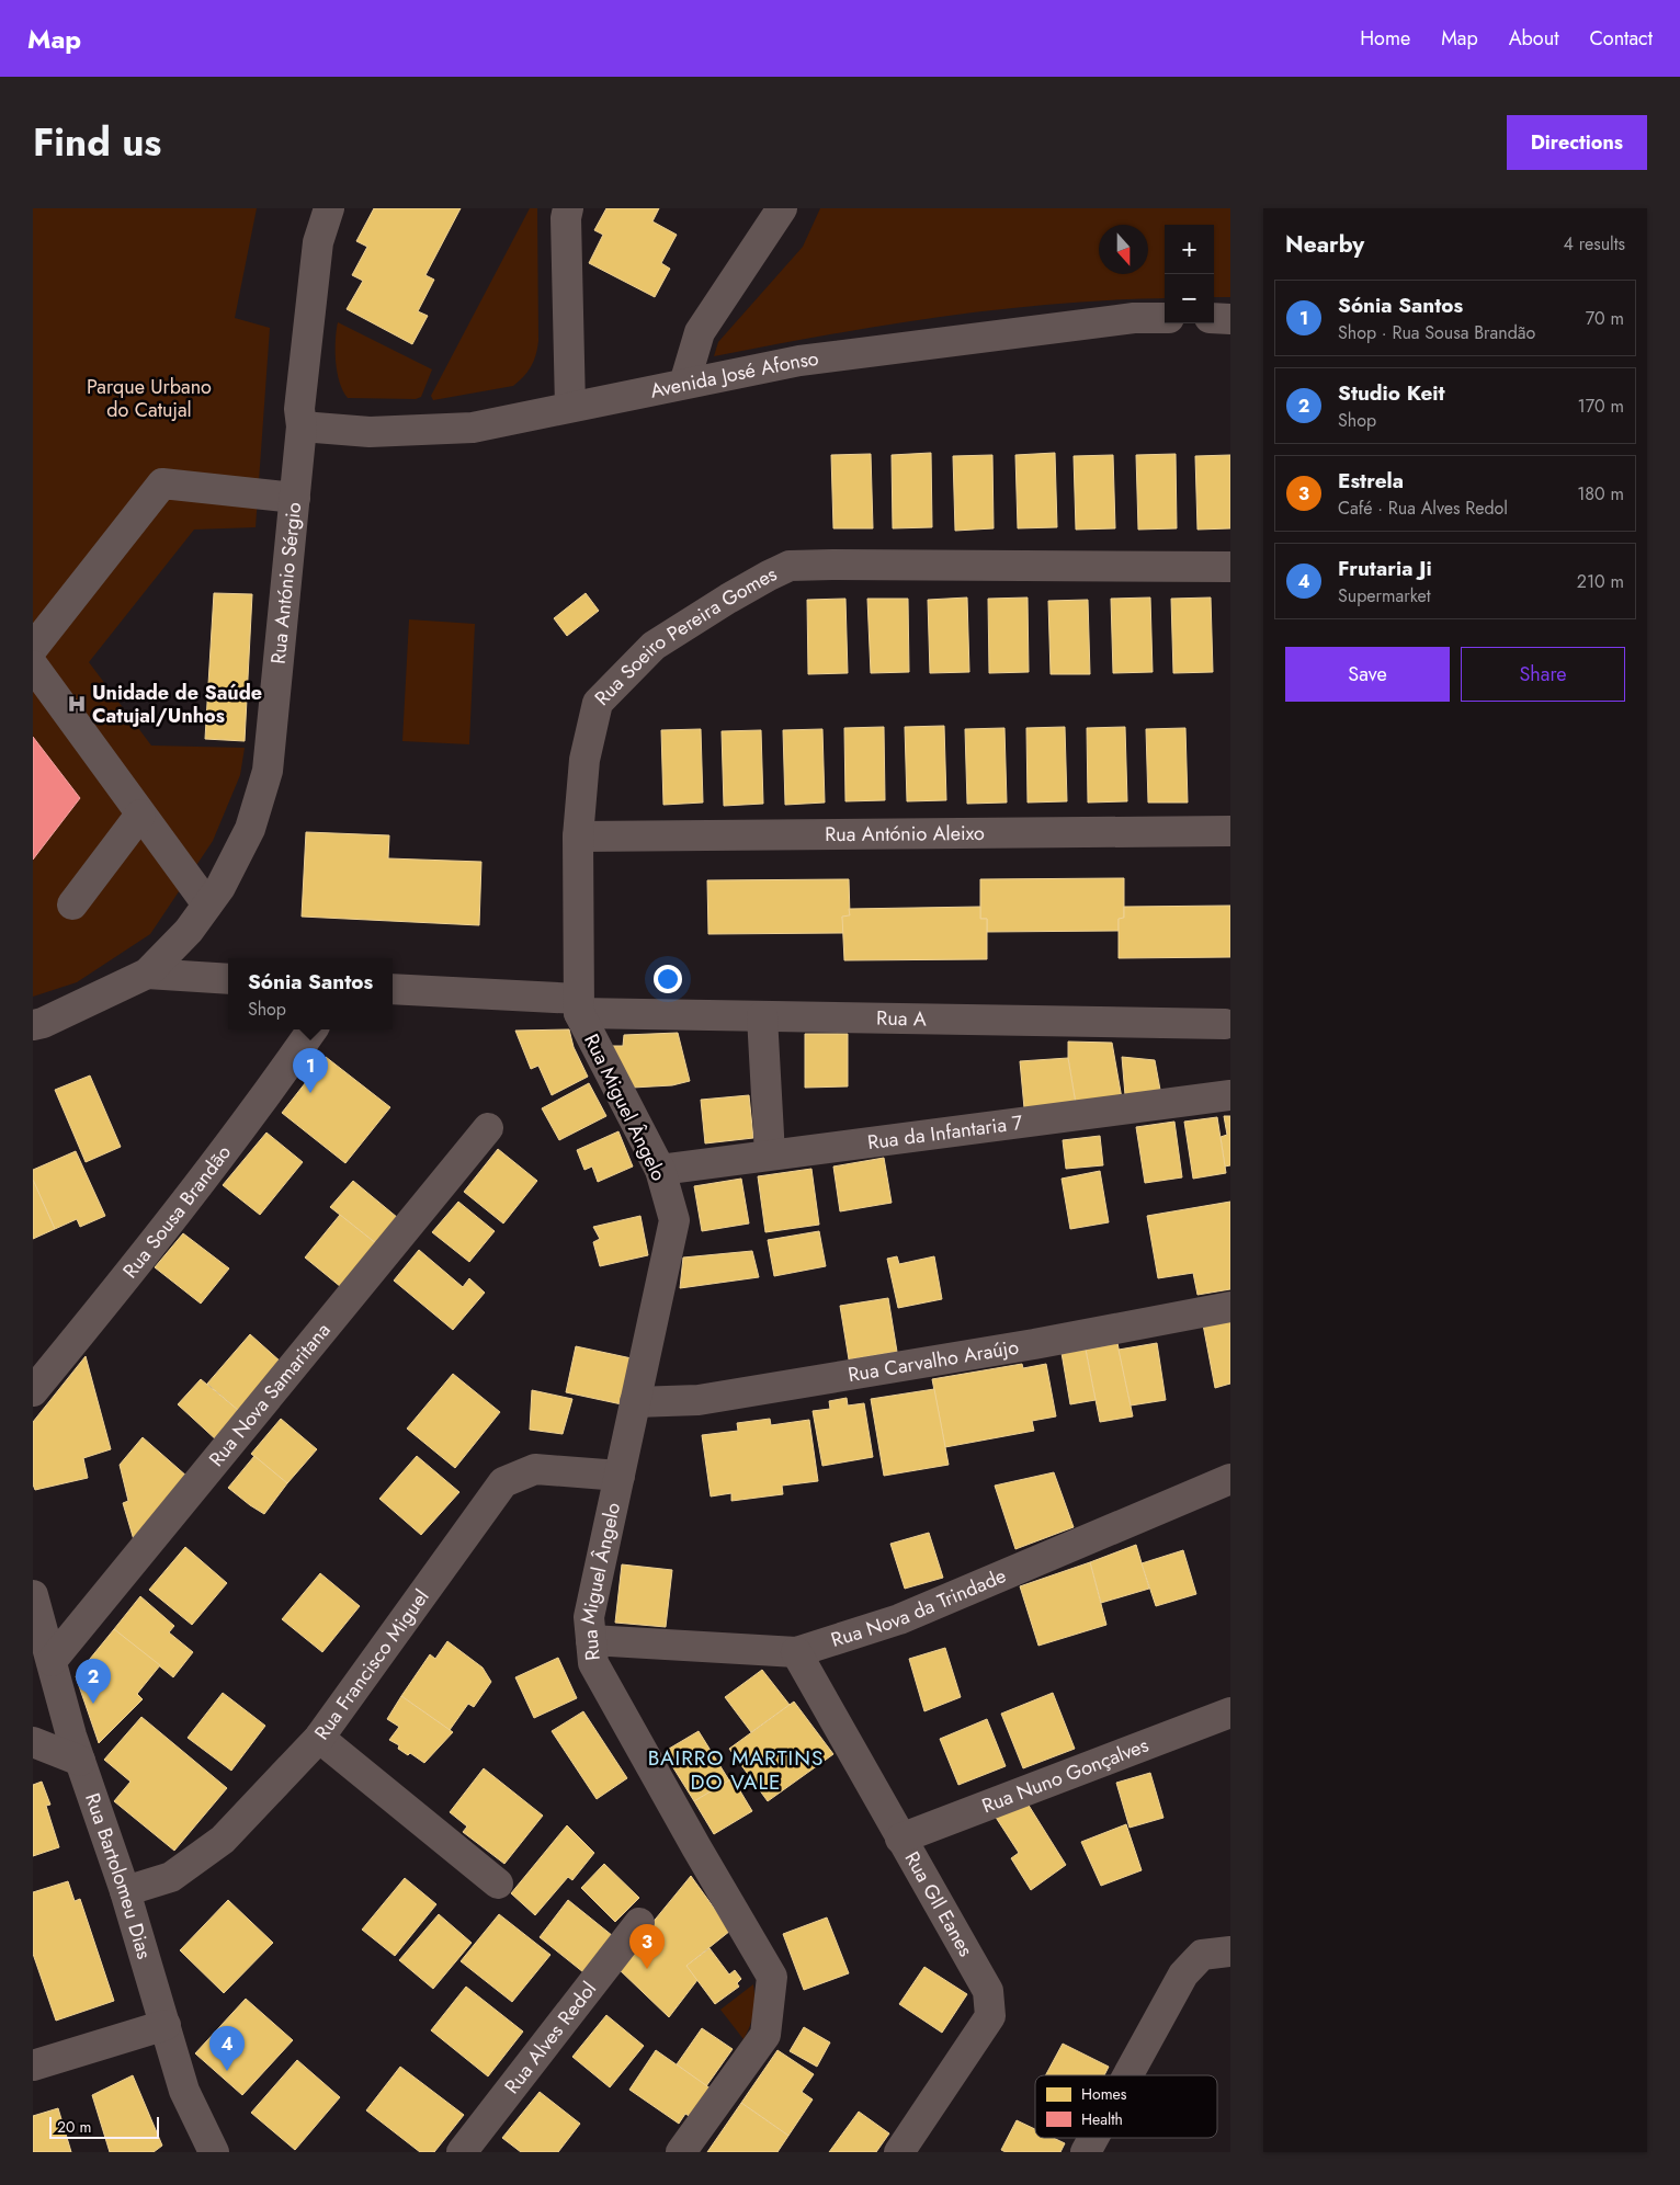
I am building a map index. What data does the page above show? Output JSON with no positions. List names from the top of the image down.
{
  "streets": {
    "street": [
      "Avenida José Afonso",
      "Rua António Sérgio",
      "Rua Soeiro Pereira Gomes",
      "Rua António Aleixo",
      "Rua A",
      "Rua Miguel Ângelo",
      "Rua da Infantaria 7",
      "Rua Sousa Brandão",
      "Rua Carvalho Araújo",
      "Rua Nova Samaritana",
      "Rua Nova da Trindade",
      "Rua Francisco Miguel",
      "Rua Nuno Gonçalves",
      "Rua Bartolomeu Dias",
      "Rua GIl Eanes",
      "Rua Alves Redol"
    ]
  },
  "crossings": [
    ["Avenida José Afonso", "Rua António Sérgio"],
    ["Rua Soeiro Pereira Gomes", "Rua António Aleixo"],
    ["Rua Soeiro Pereira Gomes", "Rua A"],
    ["Rua Soeiro Pereira Gomes", "Rua Miguel Ângelo"],
    ["Rua A", "Rua Miguel Ângelo"],
    ["Rua Miguel Ângelo", "Rua da Infantaria 7"],
    ["Rua Miguel Ângelo", "Rua Carvalho Araújo"],
    ["Rua Miguel Ângelo", "Rua Nova da Trindade"],
    ["Rua Miguel Ângelo", "Rua Francisco Miguel"],
    ["Rua Nova Samaritana", "Rua Bartolomeu Dias"],
    ["Rua Nova da Trindade", "Rua GIl Eanes"],
    ["Rua Francisco Miguel", "Rua Bartolomeu Dias"],
    ["Rua Nuno Gonçalves", "Rua GIl Eanes"]
  ],
  "districts": ["BAIRRO MARTINS DO VALE"],
  "parks": ["Parque Urbano do Catujal"],
  "places": {
    "hospital": ["Unidade de Saúde Catujal/Unhos"]
  },
  "legend": ["Homes", "Health"],
  "scale_bar": "20 m",
  "north": "bottom",
  "page": {
    "header": "Map",
    "nav": [
      "Home",
      "Map",
      "About",
      "Contact"
    ],
    "title": "Find us",
    "buttons": [
      "Directions",
      ["Save", "Share"]
    ],
    "heading": ["Nearby", "4 results"],
    "map_buttons": ["+", "−"],
    "list": [
      {
        "mark": "1",
        "name": "Sónia Santos",
        "note": "Shop · Rua Sousa Brandão",
        "value": "70 m"
      },
      {
        "mark": "2",
        "name": "Studio Keit",
        "note": "Shop",
        "value": "170 m"
      },
      {
        "mark": "3",
        "name": "Estrela",
        "note": "Café · Rua Alves Redol",
        "value": "180 m"
      },
      {
        "mark": "4",
        "name": "Frutaria Ji",
        "note": "Supermarket",
        "value": "210 m"
      }
    ],
    "popup": ["Sónia Santos", "Shop"],
    "pins": [
      "1",
      "2",
      "3",
      "4"
    ],
    "scale": "20 m"
  }
}
